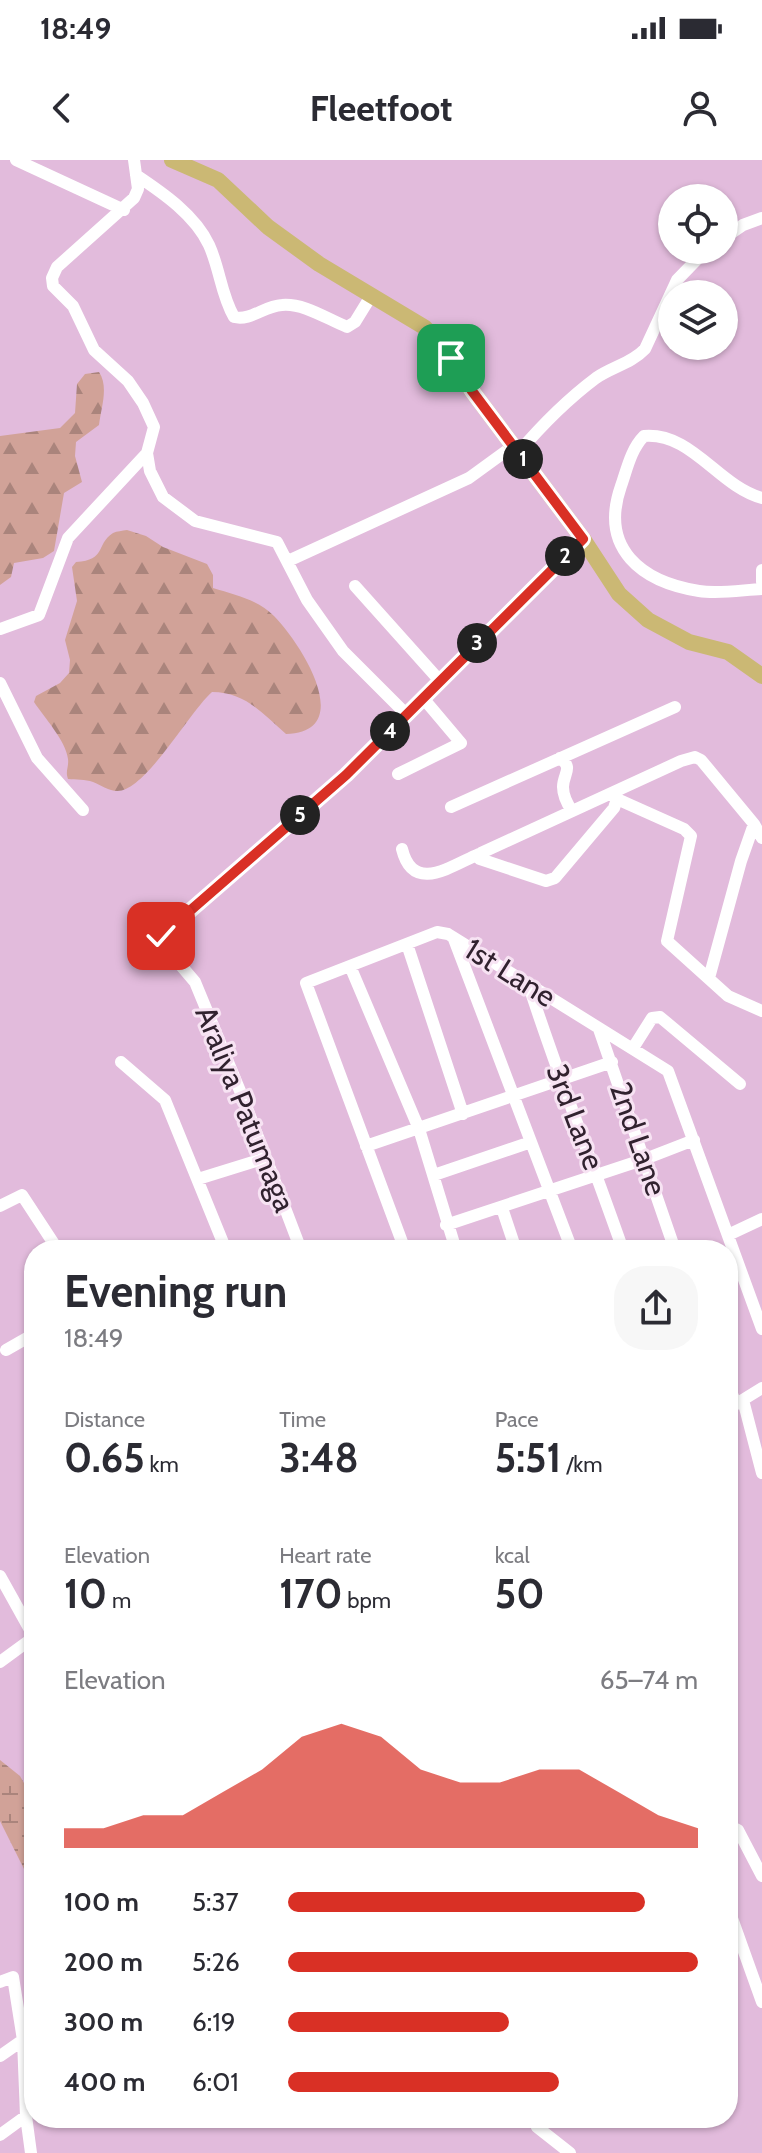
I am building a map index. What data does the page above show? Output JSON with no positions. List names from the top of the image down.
{
  "streets": {
    "street": [
      "1st Lane",
      "Araliya Patumaga",
      "3rd Lane",
      "2nd Lane"
    ]
  },
  "crossings": [
    ["1st Lane", "3rd Lane"],
    ["1st Lane", "2nd Lane"]
  ],
  "page": {
    "status": "18:49",
    "header": "Fleetfoot",
    "pins": [
      "1",
      "2",
      "3",
      "4",
      "5"
    ],
    "heading": ["Evening run", "18:49"],
    "stats": [
      ["Distance", "0.65 km"],
      ["Time", "3:48"],
      ["Pace", "5:51 /km"],
      ["Elevation", "10 m"],
      ["Heart rate", "170 bpm"],
      ["kcal", "50"]
    ],
    "chart": ["Elevation", "65–74 m"],
    "list": [
      {
        "name": "100 m",
        "note": "5:37"
      },
      {
        "name": "200 m",
        "note": "5:26"
      },
      {
        "name": "300 m",
        "note": "6:19"
      },
      {
        "name": "400 m",
        "note": "6:01"
      }
    ]
  }
}
